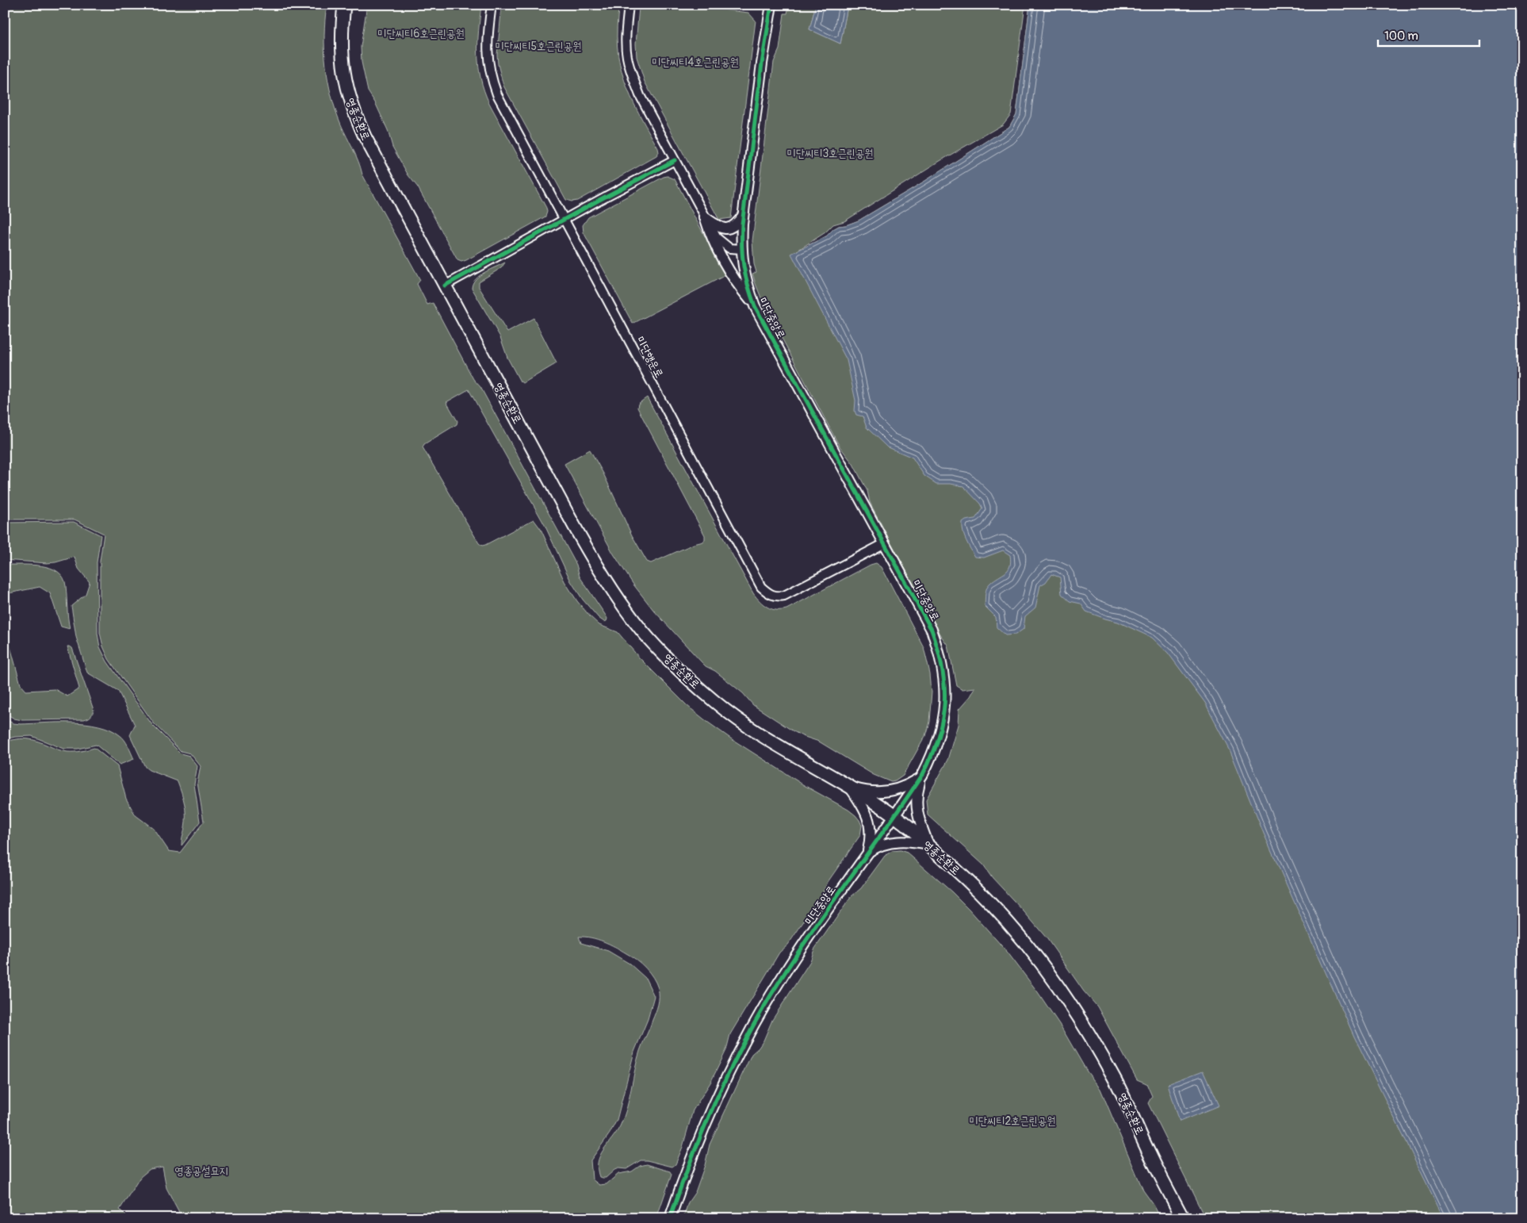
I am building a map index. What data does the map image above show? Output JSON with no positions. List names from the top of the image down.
{
  "streets": {
    "main road": ["영종순환로"],
    "street": ["미단중앙로", "미단행운로"]
  },
  "crossings": [
    ["영종순환로", "미단중앙로"],
    ["미단중앙로", "미단행운로"]
  ],
  "parks": [
    "미단씨티6호근린공원",
    "미단씨티5호근린공원",
    "미단씨티4호근린공원",
    "미단씨티3호근린공원",
    "미단씨티2호근린공원",
    "영종공설묘지"
  ],
  "scale_bar": "100 m"
}
